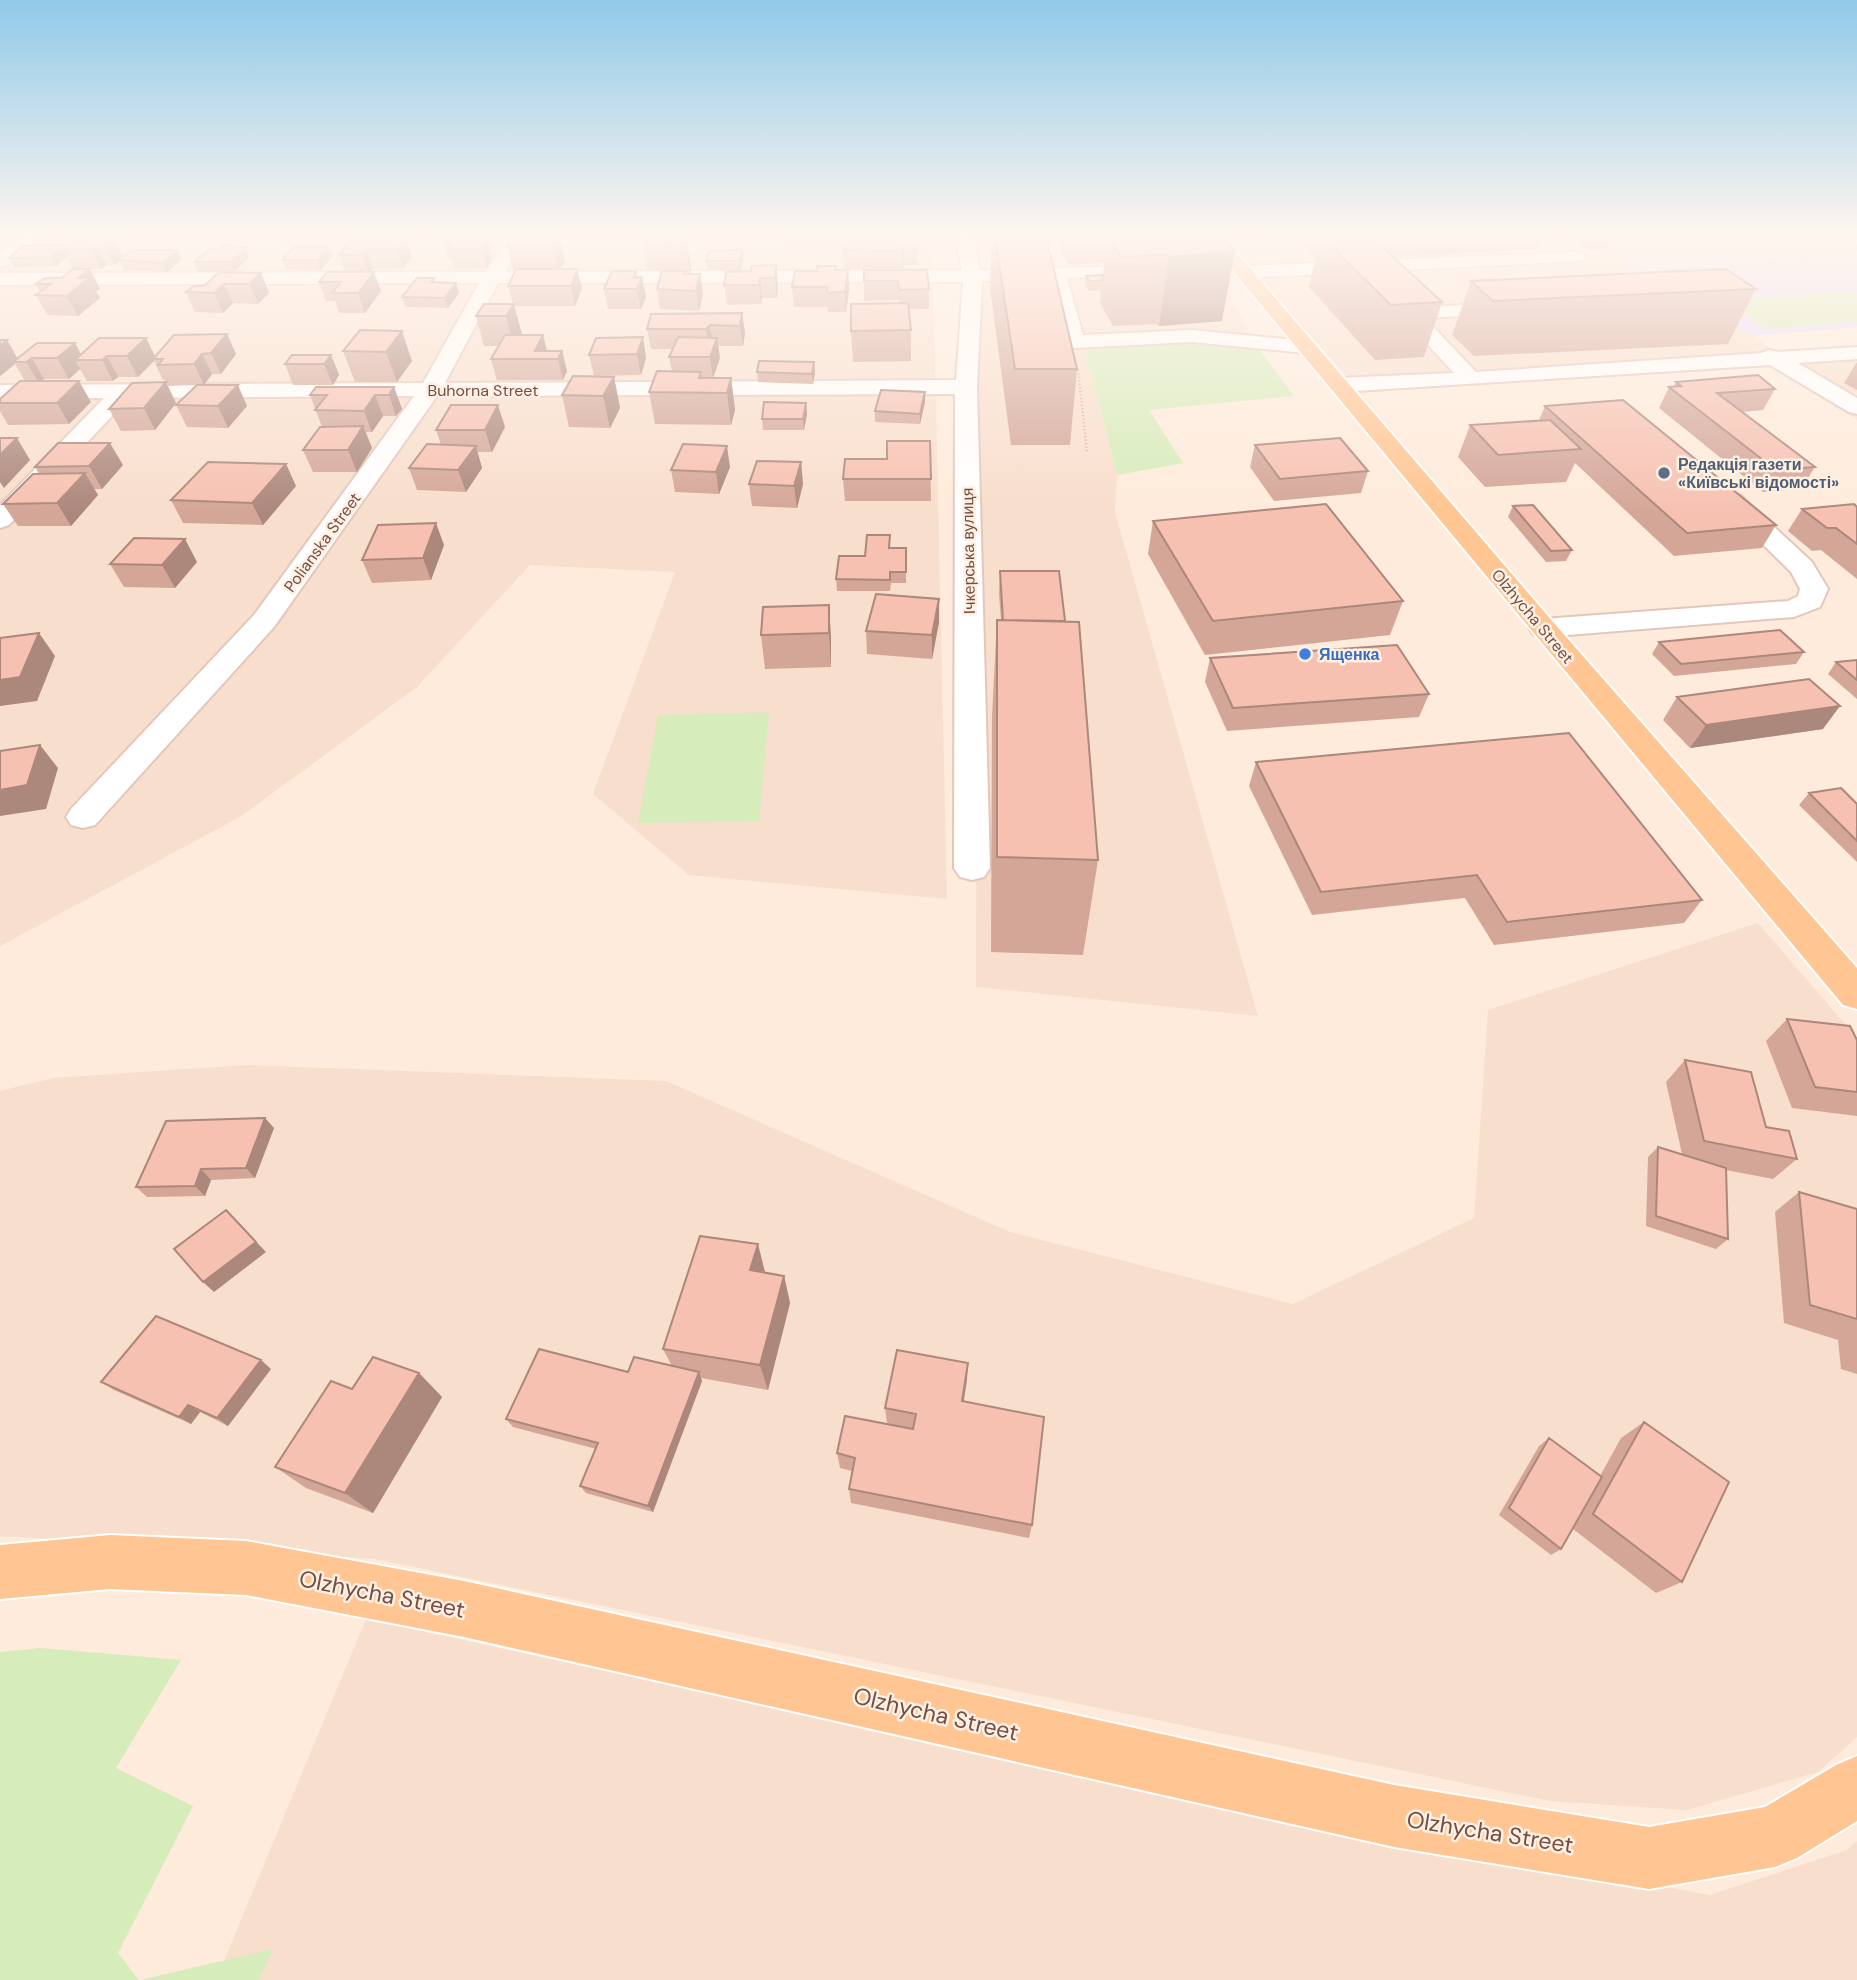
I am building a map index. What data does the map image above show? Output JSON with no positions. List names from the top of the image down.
{
  "streets": {
    "main road": ["Olzhycha Street"],
    "street": ["Buhorna Street", "Polianska Street", "Ічкерська вулиця"]
  },
  "crossings": [
    ["Buhorna Street", "Polianska Street"],
    ["Buhorna Street", "Ічкерська вулиця"]
  ],
  "places": ["Редакція газети «Київські відомості»", "Ященка"]
}
